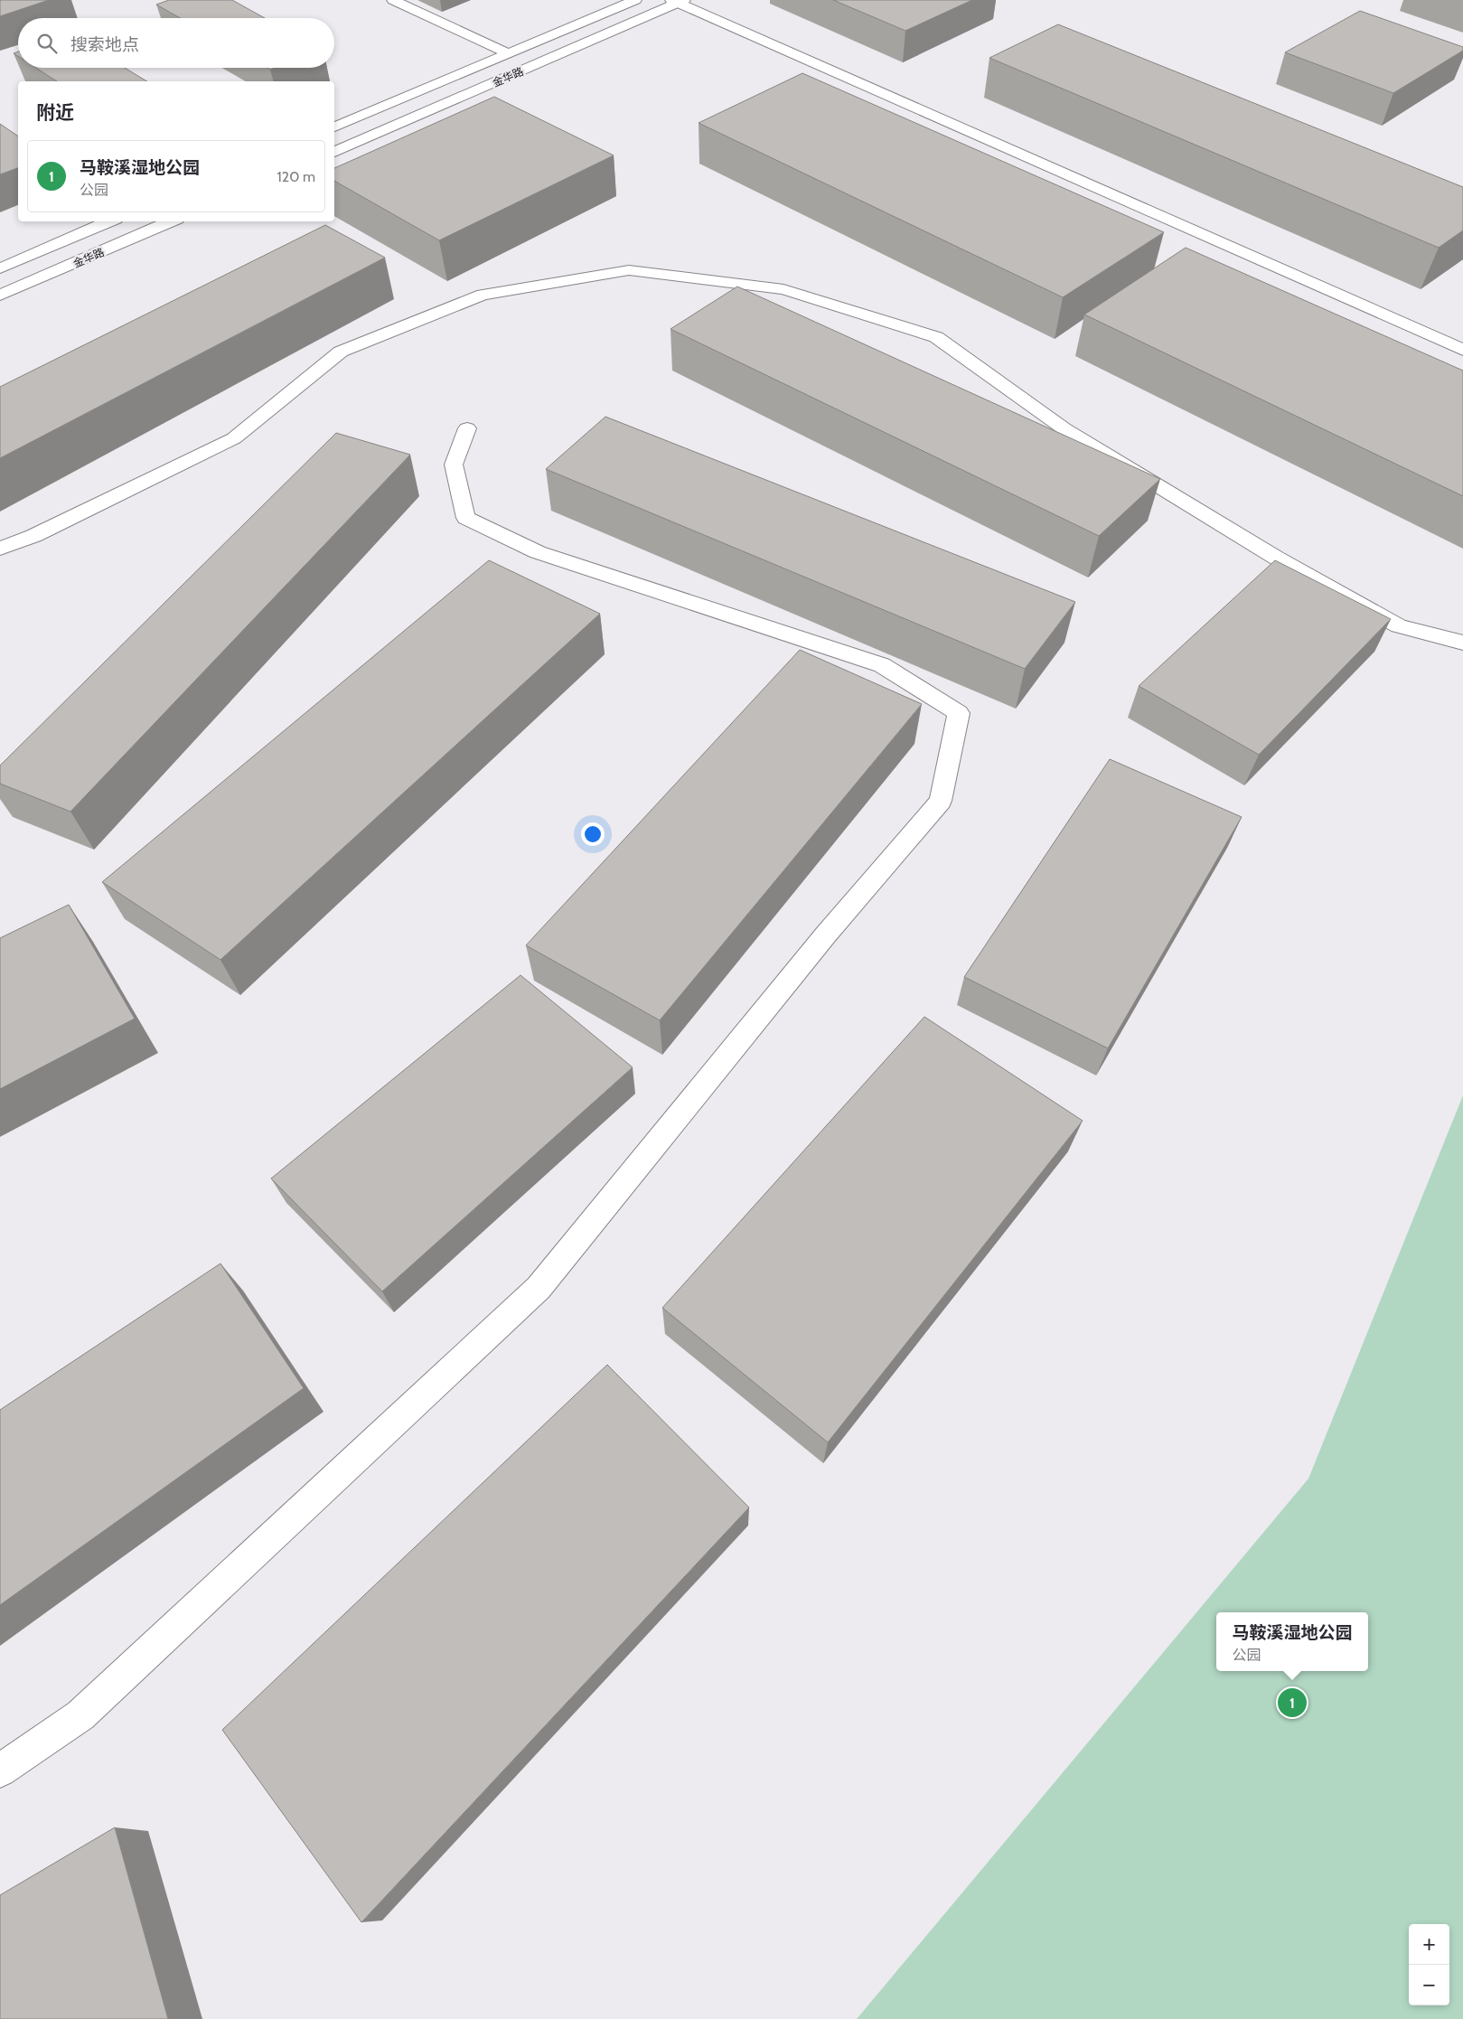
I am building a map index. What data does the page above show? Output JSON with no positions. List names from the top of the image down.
{
  "streets": {
    "main road": ["金华路"]
  },
  "page": {
    "search": "搜索地点",
    "heading": "附近",
    "list": [
      {
        "mark": "1",
        "name": "马鞍溪湿地公园",
        "note": "公园",
        "value": "120 m"
      }
    ],
    "popup": ["马鞍溪湿地公园", "公园"],
    "pins": "1",
    "map_buttons": ["+", "−"]
  }
}
